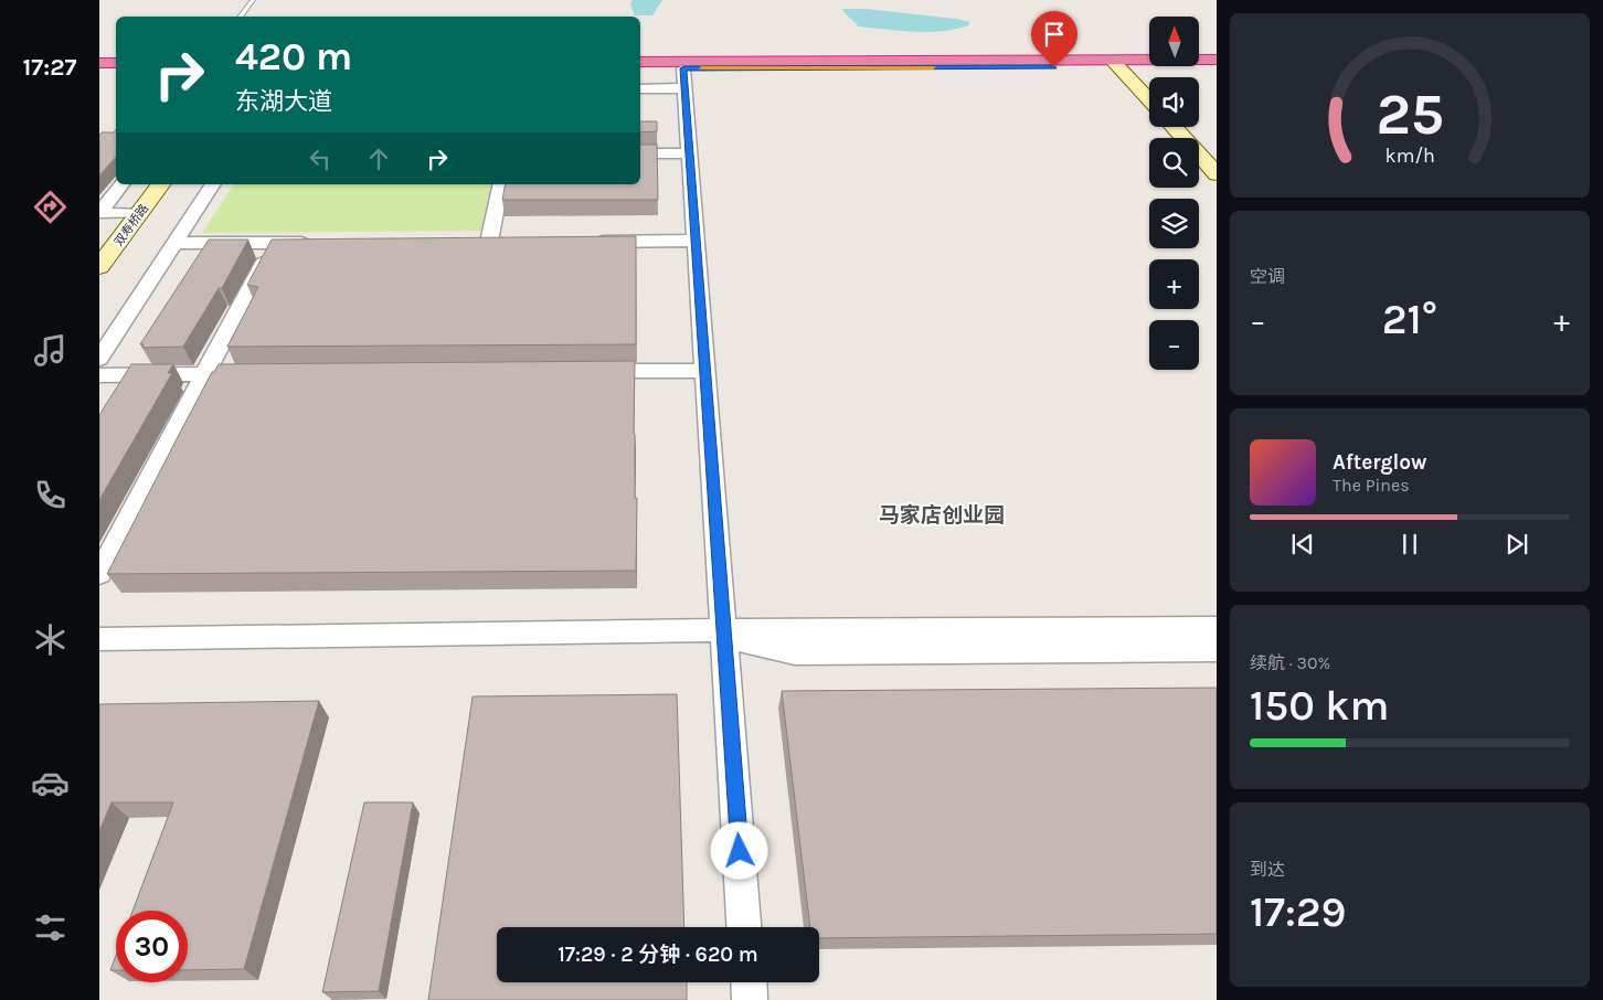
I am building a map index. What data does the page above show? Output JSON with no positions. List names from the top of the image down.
{
  "streets": {
    "street": ["双寿桥路"]
  },
  "districts": ["马家店创业园"],
  "north": "top",
  "page": {
    "tabs": "17:27",
    "map_buttons": ["+", "−"],
    "turn": ["420 m", "东湖大道"],
    "tile": [
      "空调",
      ["续航 · 30%", "150 km"],
      ["到达", "17:29"]
    ],
    "heat": ["−", "21°", "+"],
    "song": ["Afterglow", "The Pines"],
    "limit": "30",
    "trip": "17:29 · 2 分钟 · 620 m",
    "gauge": ["25", "km/h"]
  }
}
